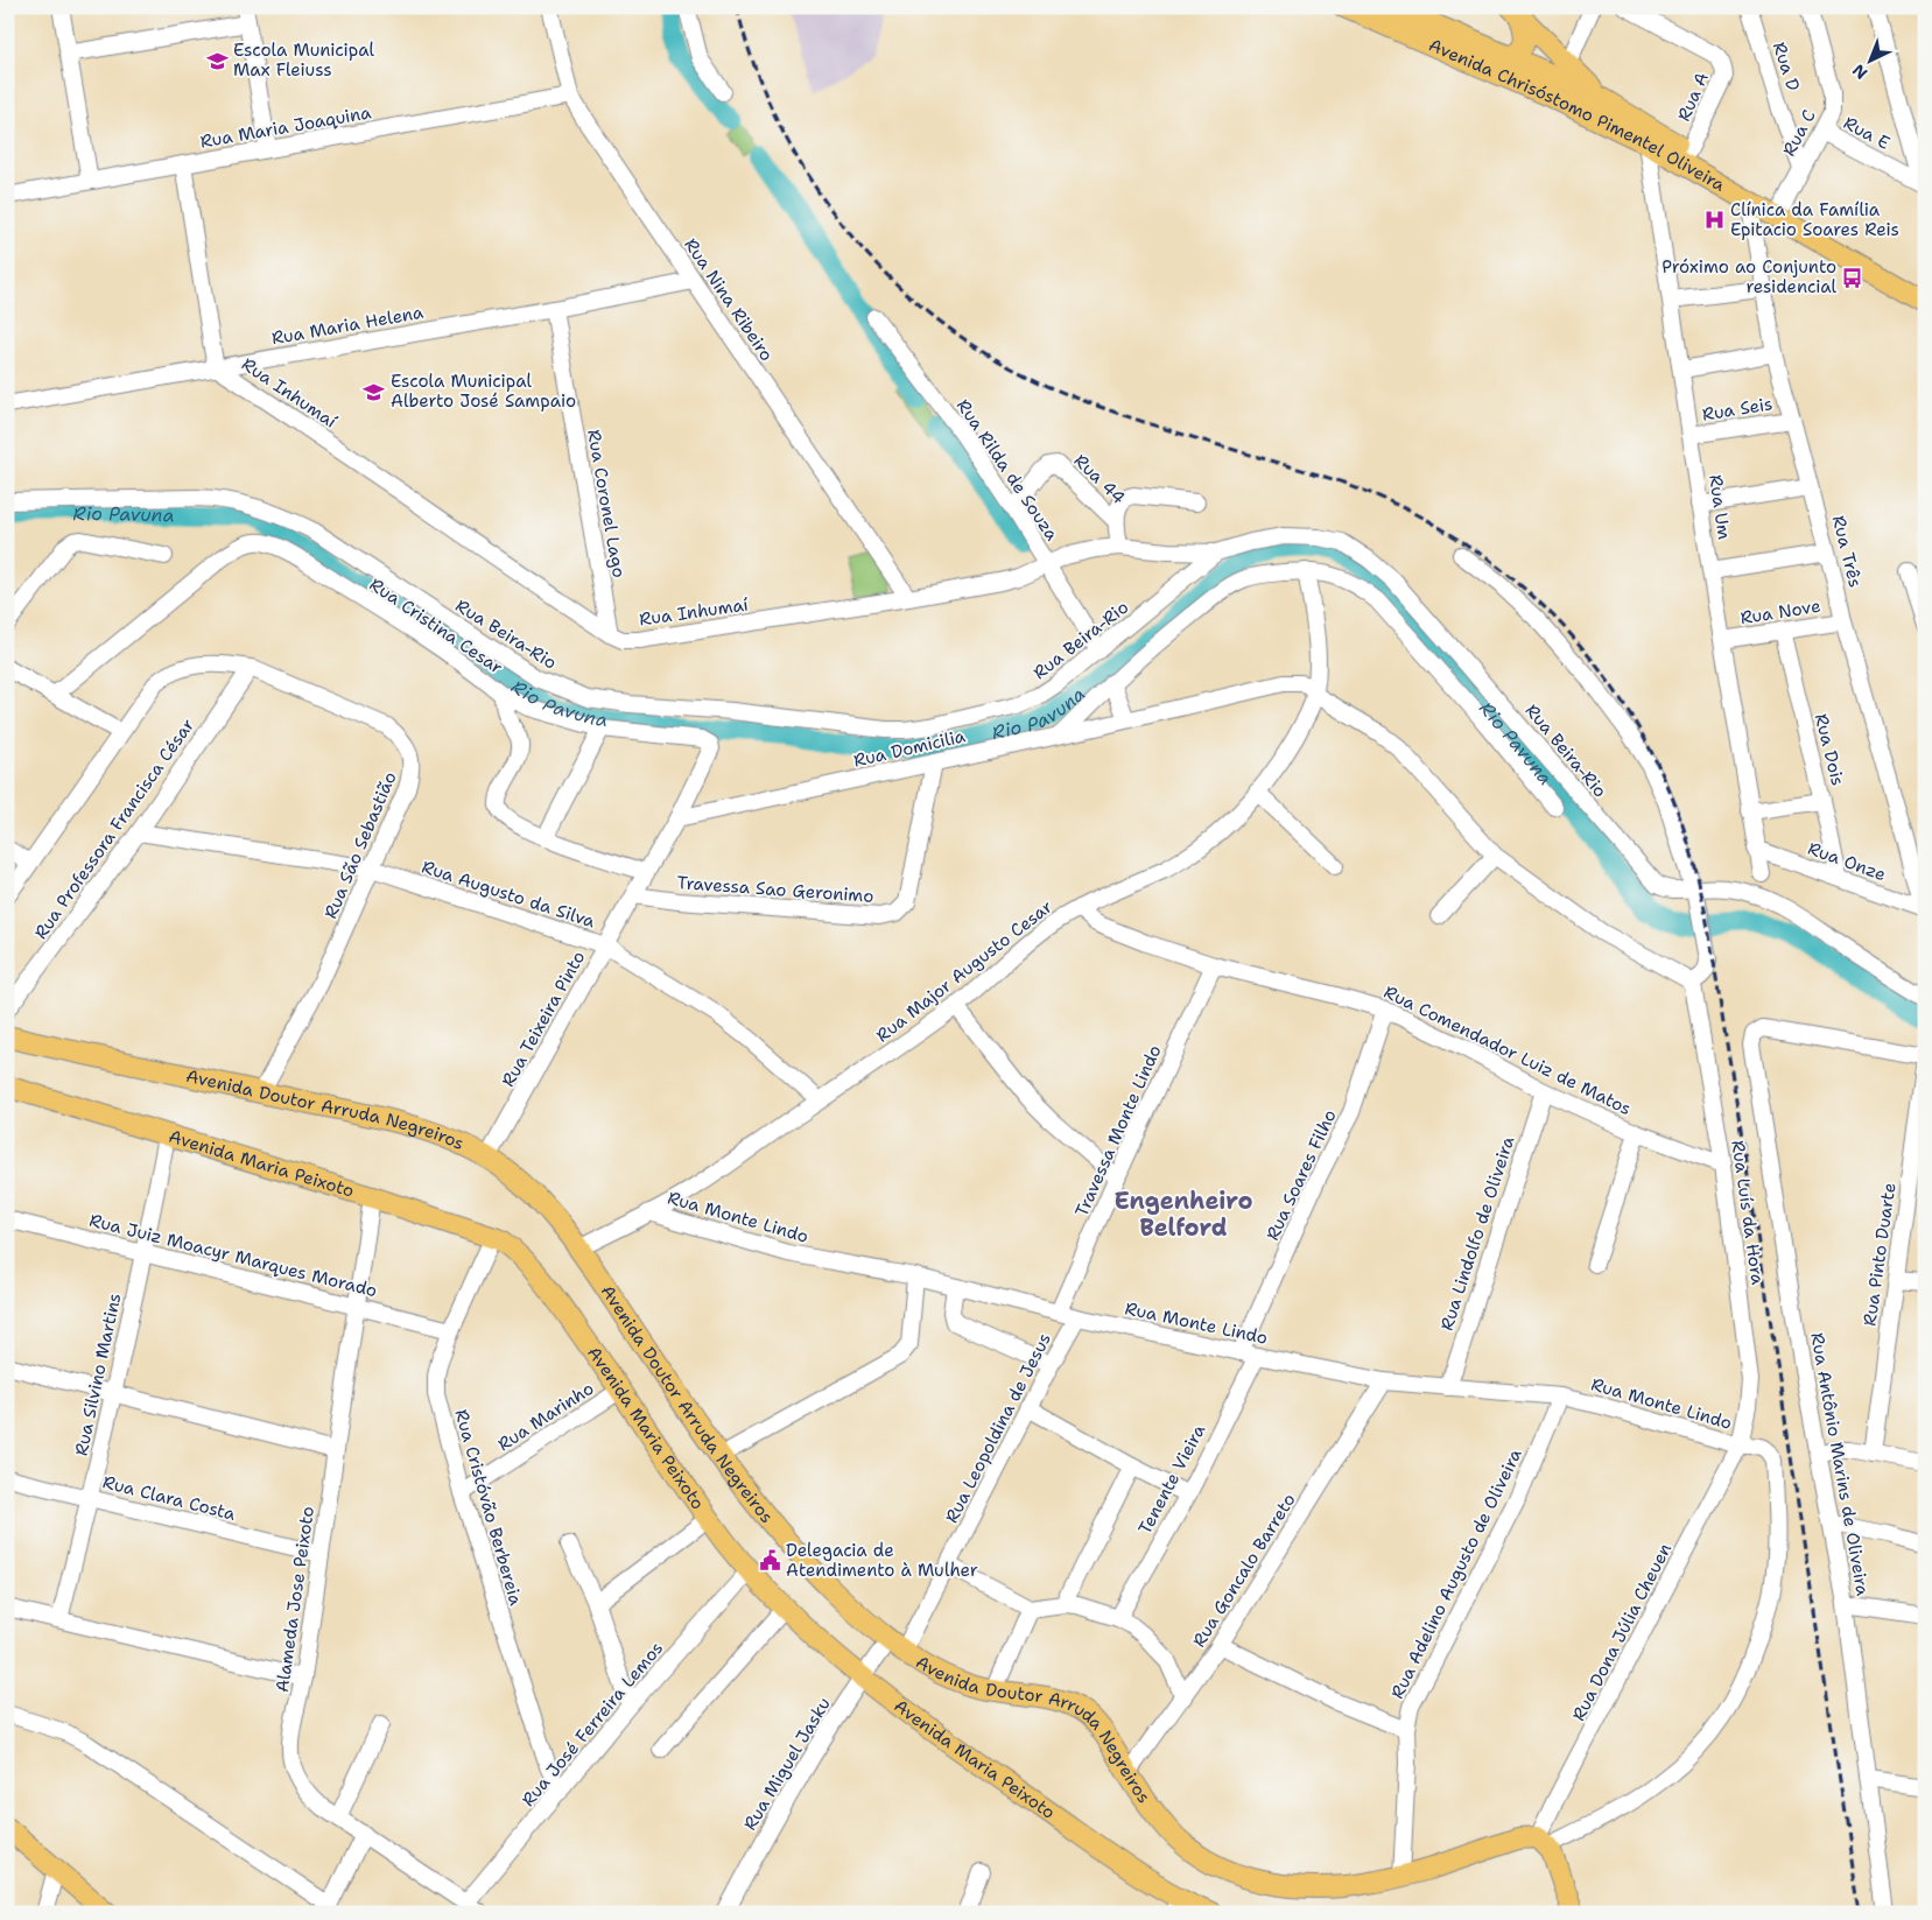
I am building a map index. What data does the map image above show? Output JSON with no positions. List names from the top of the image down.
{
  "streets": {
    "main road": ["Avenida Chrisóstomo Pimentel Oliveira", "Avenida Doutor Arruda Negreiros", "Avenida Maria Peixoto"],
    "street": [
      "Rua D",
      "Rua A",
      "Rua Maria Joaquina",
      "Rua C",
      "Rua E",
      "Rua Nina Ribeiro",
      "Rua Maria Helena",
      "Rua Inhumaí",
      "Rua Seis",
      "Rua Rilda de Souza",
      "Rua 44",
      "Rua Coronel Lago",
      "Rua Um",
      "Rua Três",
      "Rua Nove",
      "Rua Cristina Cesar",
      "Rua Beira-Rio",
      "Rua Domicilia",
      "Rua Dois",
      "Rua Professora Francisca César",
      "Rua São Sebastião",
      "Rua Onze",
      "Travessa Sao Geronimo",
      "Rua Augusto da Silva",
      "Rua Major Augusto Cesar",
      "Rua Teixeira Pinto",
      "Rua Comendador Luiz de Matos",
      "Travessa Monte Lindo",
      "Rua Soares Filho",
      "Rua Luís da Hora",
      "Rua Monte Lindo",
      "Rua Lindolfo de Oliveira",
      "Rua Pinto Duarte",
      "Rua Juiz Moacyr Marques Morado",
      "Rua Silvino Martins",
      "Rua Marinho",
      "Rua Leopoldina de Jesus",
      "Rua Antônio Marins de Oliveira",
      "Tenente Vieira",
      "Rua Clara Costa",
      "Rua Cristóvão Berbereia",
      "Rua Goncalo Barreto",
      "Rua Adelino Augusto de Oliveira",
      "Alameda Jose Peixoto",
      "Rua Dona Júlia Cheuen",
      "Rua José Ferreira Lemos",
      "Rua Miguel Jasku"
    ]
  },
  "crossings": [
    ["Rua D", "Rua C"],
    ["Rua A", "Avenida Chrisóstomo Pimentel Oliveira"],
    ["Avenida Chrisóstomo Pimentel Oliveira", "Rua C"],
    ["Avenida Chrisóstomo Pimentel Oliveira", "Rua Um"],
    ["Avenida Chrisóstomo Pimentel Oliveira", "Rua Três"],
    ["Rua Maria Joaquina", "Rua Nina Ribeiro"],
    ["Rua C", "Rua E"],
    ["Rua Nina Ribeiro", "Rua Maria Helena"],
    ["Rua Nina Ribeiro", "Rua Inhumaí"],
    ["Rua Maria Helena", "Rua Inhumaí"],
    ["Rua Maria Helena", "Rua Coronel Lago"],
    ["Rua Inhumaí", "Rua Rilda de Souza"],
    ["Rua Inhumaí", "Rua Coronel Lago"],
    ["Rua Inhumaí", "Rua Beira-Rio"],
    ["Rua Seis", "Rua Um"],
    ["Rua Seis", "Rua Três"],
    ["Rua Rilda de Souza", "Rua 44"],
    ["Rua Rilda de Souza", "Rua Beira-Rio"],
    ["Rua Um", "Rua Nove"],
    ["Rua Um", "Rua Onze"],
    ["Rua Três", "Rua Nove"],
    ["Rua Três", "Rua Onze"],
    ["Rua Nove", "Rua Dois"],
    ["Rua Cristina Cesar", "Rua Teixeira Pinto"],
    ["Rua Domicilia", "Travessa Sao Geronimo"],
    ["Rua Domicilia", "Rua Major Augusto Cesar"],
    ["Rua Domicilia", "Rua Teixeira Pinto"],
    ["Rua Domicilia", "Rua Luís da Hora"],
    ["Rua Dois", "Rua Onze"],
    ["Rua Professora Francisca César", "Rua São Sebastião"],
    ["Rua Professora Francisca César", "Rua Augusto da Silva"],
    ["Rua São Sebastião", "Rua Augusto da Silva"],
    ["Rua São Sebastião", "Avenida Doutor Arruda Negreiros"],
    ["Travessa Sao Geronimo", "Rua Teixeira Pinto"],
    ["Rua Augusto da Silva", "Rua Major Augusto Cesar"],
    ["Rua Augusto da Silva", "Rua Teixeira Pinto"],
    ["Rua Major Augusto Cesar", "Rua Comendador Luiz de Matos"],
    ["Rua Major Augusto Cesar", "Avenida Doutor Arruda Negreiros"],
    ["Rua Major Augusto Cesar", "Rua Monte Lindo"],
    ["Rua Teixeira Pinto", "Avenida Doutor Arruda Negreiros"],
    ["Rua Comendador Luiz de Matos", "Travessa Monte Lindo"],
    ["Rua Comendador Luiz de Matos", "Rua Soares Filho"],
    ["Rua Comendador Luiz de Matos", "Rua Luís da Hora"],
    ["Rua Comendador Luiz de Matos", "Rua Lindolfo de Oliveira"],
    ["Avenida Doutor Arruda Negreiros", "Rua Monte Lindo"],
    ["Avenida Doutor Arruda Negreiros", "Rua Leopoldina de Jesus"],
    ["Avenida Doutor Arruda Negreiros", "Rua Goncalo Barreto"],
    ["Avenida Doutor Arruda Negreiros", "Rua Adelino Augusto de Oliveira"],
    ["Avenida Doutor Arruda Negreiros", "Rua Dona Júlia Cheuen"],
    ["Avenida Doutor Arruda Negreiros", "Rua Miguel Jasku"],
    ["Travessa Monte Lindo", "Rua Monte Lindo"],
    ["Avenida Maria Peixoto", "Rua Silvino Martins"],
    ["Avenida Maria Peixoto", "Rua Marinho"],
    ["Avenida Maria Peixoto", "Rua Cristóvão Berbereia"],
    ["Avenida Maria Peixoto", "Alameda Jose Peixoto"],
    ["Avenida Maria Peixoto", "Rua José Ferreira Lemos"],
    ["Avenida Maria Peixoto", "Rua Miguel Jasku"],
    ["Rua Soares Filho", "Rua Monte Lindo"],
    ["Rua Luís da Hora", "Rua Monte Lindo"],
    ["Rua Luís da Hora", "Rua Dona Júlia Cheuen"],
    ["Rua Monte Lindo", "Rua Lindolfo de Oliveira"],
    ["Rua Monte Lindo", "Rua Leopoldina de Jesus"],
    ["Rua Monte Lindo", "Tenente Vieira"],
    ["Rua Monte Lindo", "Rua Goncalo Barreto"],
    ["Rua Monte Lindo", "Rua Adelino Augusto de Oliveira"],
    ["Rua Monte Lindo", "Rua Dona Júlia Cheuen"],
    ["Rua Pinto Duarte", "Rua Antônio Marins de Oliveira"],
    ["Rua Juiz Moacyr Marques Morado", "Rua Silvino Martins"],
    ["Rua Juiz Moacyr Marques Morado", "Rua Cristóvão Berbereia"],
    ["Rua Juiz Moacyr Marques Morado", "Alameda Jose Peixoto"],
    ["Rua Silvino Martins", "Rua Clara Costa"],
    ["Rua Marinho", "Rua Cristóvão Berbereia"],
    ["Rua Leopoldina de Jesus", "Rua Miguel Jasku"],
    ["Rua Clara Costa", "Alameda Jose Peixoto"],
    ["Rua Cristóvão Berbereia", "Rua José Ferreira Lemos"],
    ["Alameda Jose Peixoto", "Rua José Ferreira Lemos"]
  ],
  "districts": ["Engenheiro Belford"],
  "water": ["Rio Pavuna"],
  "places": {
    "school or university": ["Escola Municipal Max Fleiuss", "Escola Municipal Alberto José Sampaio"],
    "hospital": ["Clínica da Família Epitacio Soares Reis"],
    "bus stop": ["Próximo ao Conjunto residencial"],
    "public building": ["Delegacia de Atendimento à Mulher"]
  },
  "north": "bottom left"
}
